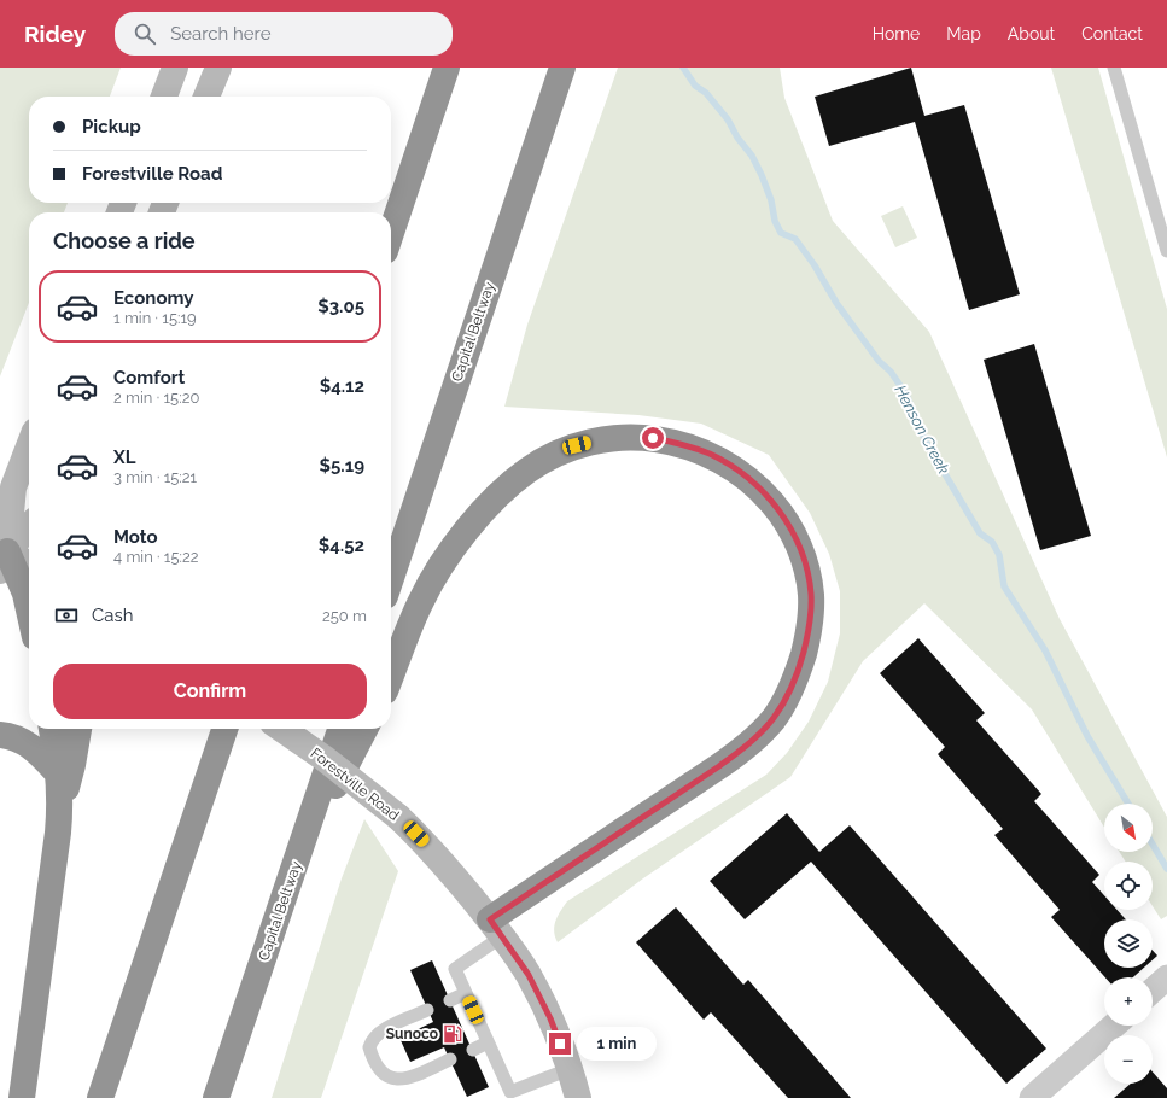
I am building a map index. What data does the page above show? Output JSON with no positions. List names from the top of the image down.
{
  "streets": {
    "highway": ["Capital Beltway"],
    "main road": ["Forestville Road"]
  },
  "water": ["Henson Creek"],
  "places": {
    "fuel station": ["Sunoco"]
  },
  "north": "bottom right",
  "page": {
    "header": "Ridey",
    "search": "Search here",
    "nav": [
      "Home",
      "Map",
      "About",
      "Contact"
    ],
    "banner": ["Pickup", "Forestville Road"],
    "heading": "Choose a ride",
    "list": [
      {
        "name": "Economy",
        "note": "1 min · 15:19",
        "value": "$3.05"
      },
      {
        "name": "Comfort",
        "note": "2 min · 15:20",
        "value": "$4.12"
      },
      {
        "name": "XL",
        "note": "3 min · 15:21",
        "value": "$5.19"
      },
      {
        "name": "Moto",
        "note": "4 min · 15:22",
        "value": "$4.52"
      }
    ],
    "pay": ["Cash", "250 m"],
    "buttons": "Confirm",
    "map_buttons": ["+", "−"],
    "bubble": "1 min"
  }
}
